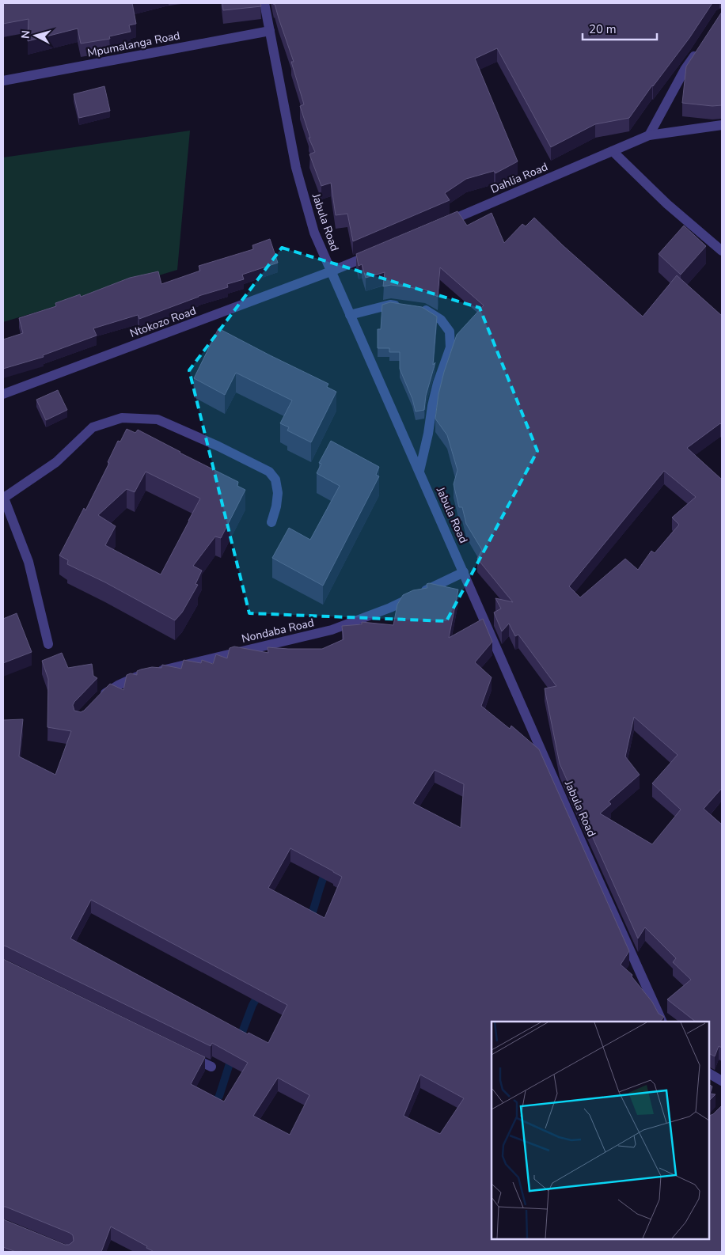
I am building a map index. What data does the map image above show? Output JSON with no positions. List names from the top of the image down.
{
  "streets": {
    "street": [
      "Mpumalanga Road",
      "Dahlia Road",
      "Jabula Road",
      "Ntokozo Road",
      "Nondaba Road"
    ]
  },
  "crossings": [
    ["Mpumalanga Road", "Jabula Road"],
    ["Jabula Road", "Ntokozo Road"],
    ["Jabula Road", "Nondaba Road"]
  ],
  "scale_bar": "20 m",
  "north": "left"
}
